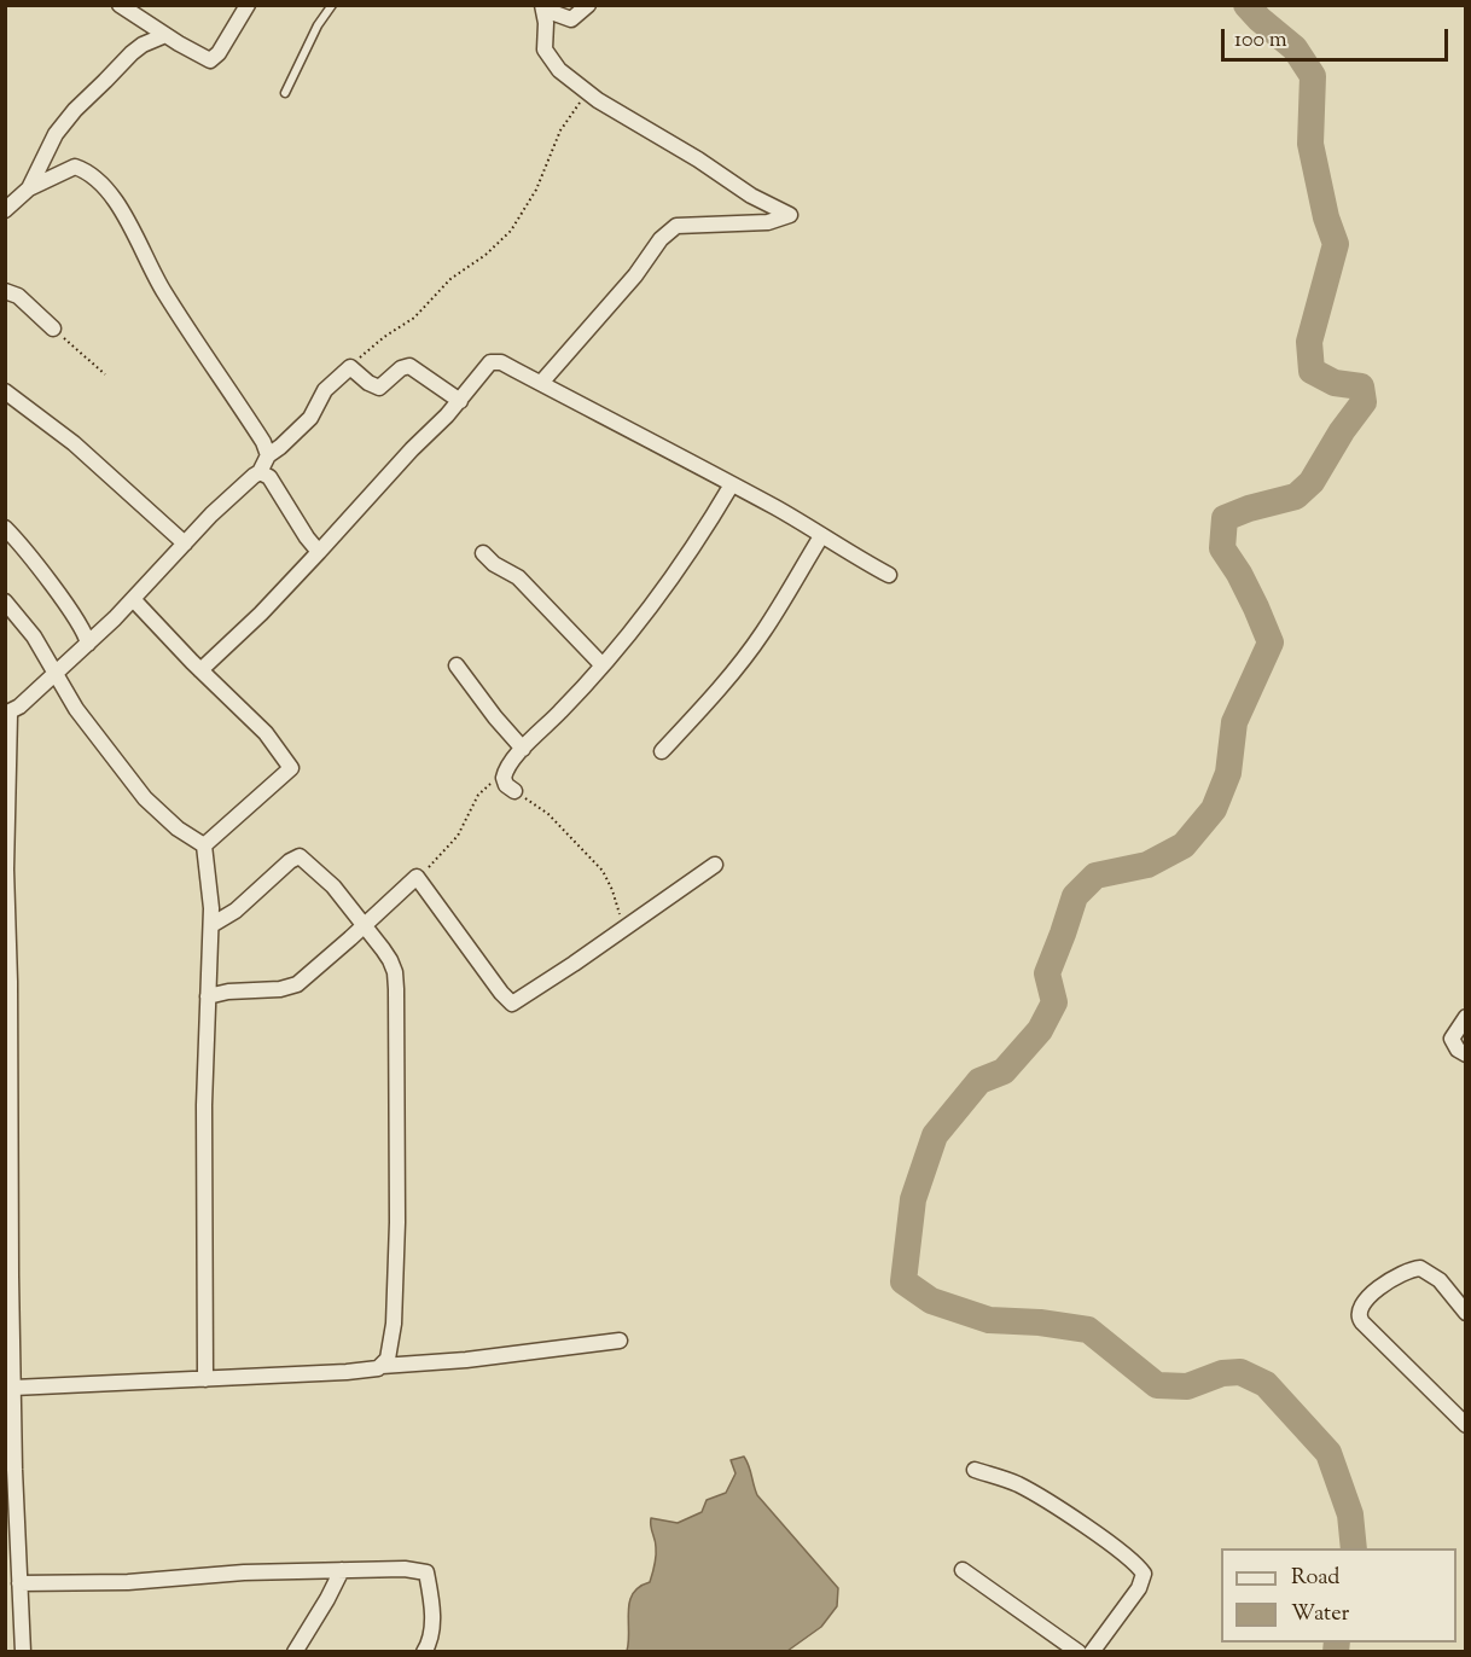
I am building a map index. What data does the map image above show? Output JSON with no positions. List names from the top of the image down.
{
  "legend": ["Road", "Water"],
  "scale_bar": "100 m"
}
